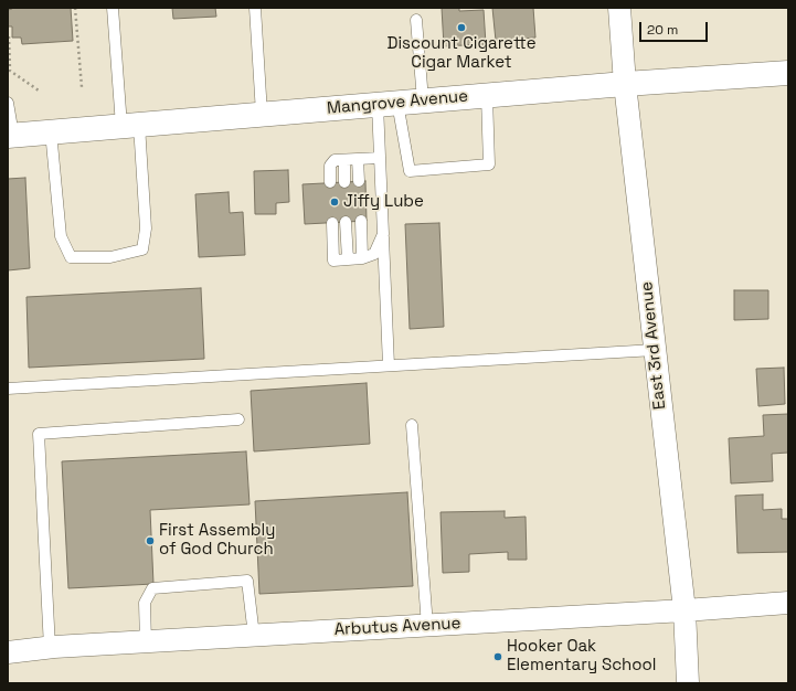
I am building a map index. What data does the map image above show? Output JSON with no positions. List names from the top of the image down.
{
  "streets": {
    "street": ["Mangrove Avenue", "East 3rd Avenue", "Arbutus Avenue"]
  },
  "crossings": [
    ["Mangrove Avenue", "East 3rd Avenue"],
    ["East 3rd Avenue", "Arbutus Avenue"]
  ],
  "places": [
    "Discount Cigarette Cigar Market",
    "Jiffy Lube",
    "First Assembly of God Church",
    "Hooker Oak Elementary School"
  ],
  "scale_bar": "20 m"
}
